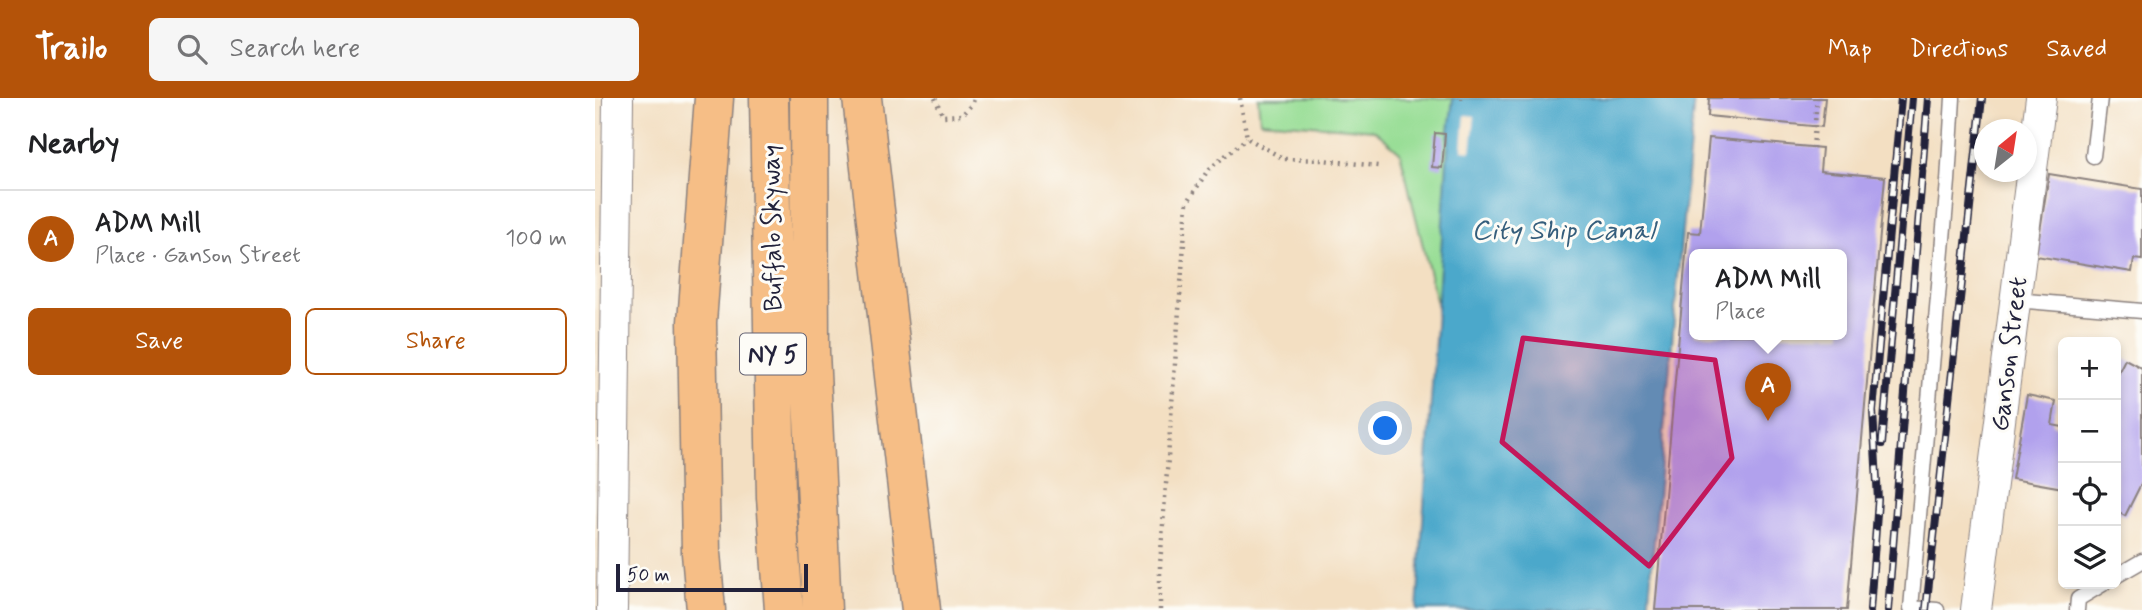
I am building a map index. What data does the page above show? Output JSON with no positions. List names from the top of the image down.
{
  "streets": {
    "highway": ["Buffalo Skyway", "NY 5"],
    "street": ["Ganson Street"]
  },
  "water": ["City Ship Canal"],
  "scale_bar": "50 m",
  "north": "top right",
  "page": {
    "header": "Trailo",
    "search": "Search here",
    "nav": ["Map", "Directions", "Saved"],
    "heading": "Nearby",
    "list": [
      {
        "mark": "A",
        "name": "ADM Mill",
        "note": "Place · Ganson Street",
        "value": "100 m"
      }
    ],
    "popup": ["ADM Mill", "Place"],
    "buttons": ["Save", "Share"],
    "map_buttons": ["+", "−"],
    "pins": "A",
    "scale": "50 m"
  }
}
